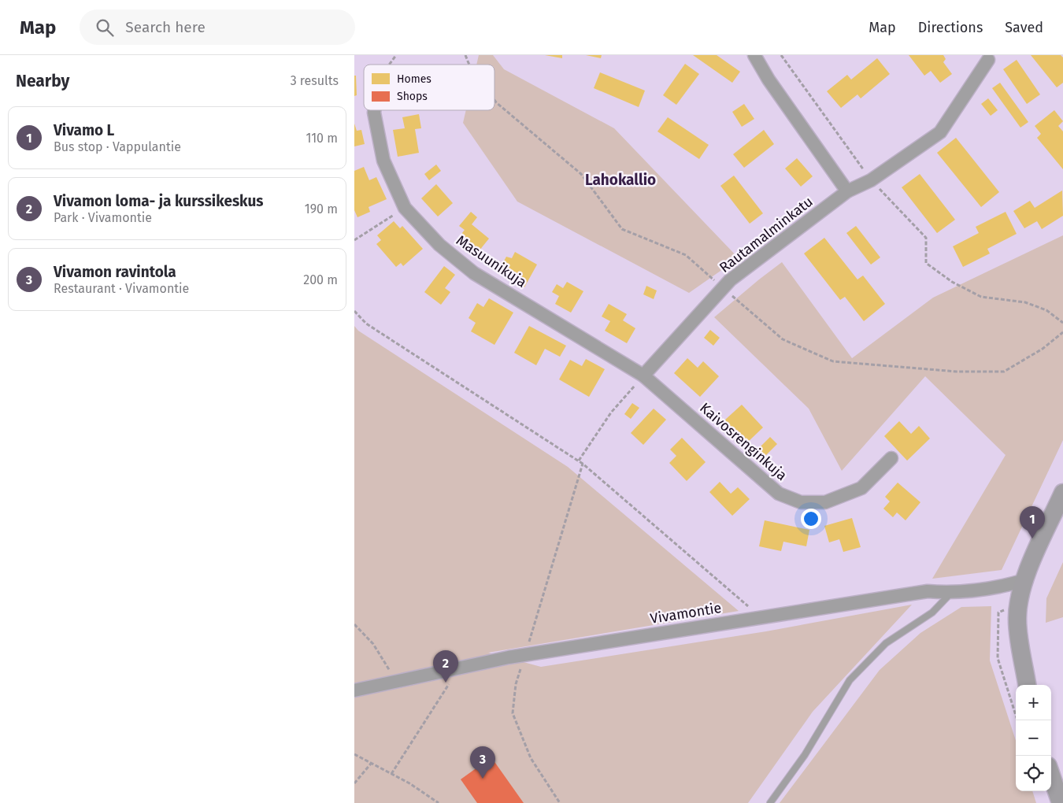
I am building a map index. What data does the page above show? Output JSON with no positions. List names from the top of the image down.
{
  "streets": {
    "street": [
      "Rautamalminkatu",
      "Masuunikuja",
      "Kaivosrenginkuja",
      "Vivamontie"
    ]
  },
  "crossings": [
    ["Rautamalminkatu", "Masuunikuja"],
    ["Rautamalminkatu", "Kaivosrenginkuja"],
    ["Masuunikuja", "Kaivosrenginkuja"]
  ],
  "districts": ["Lahokallio"],
  "legend": ["Homes", "Shops"],
  "page": {
    "header": "Map",
    "search": "Search here",
    "nav": ["Map", "Directions", "Saved"],
    "heading": ["Nearby", "3 results"],
    "list": [
      {
        "mark": "1",
        "name": "Vivamo L",
        "note": "Bus stop · Vappulantie",
        "value": "110 m"
      },
      {
        "mark": "2",
        "name": "Vivamon loma- ja kurssikeskus",
        "note": "Park · Vivamontie",
        "value": "190 m"
      },
      {
        "mark": "3",
        "name": "Vivamon ravintola",
        "note": "Restaurant · Vivamontie",
        "value": "200 m"
      }
    ],
    "pins": ["1", "2", "3"],
    "map_buttons": ["+", "−"]
  }
}
